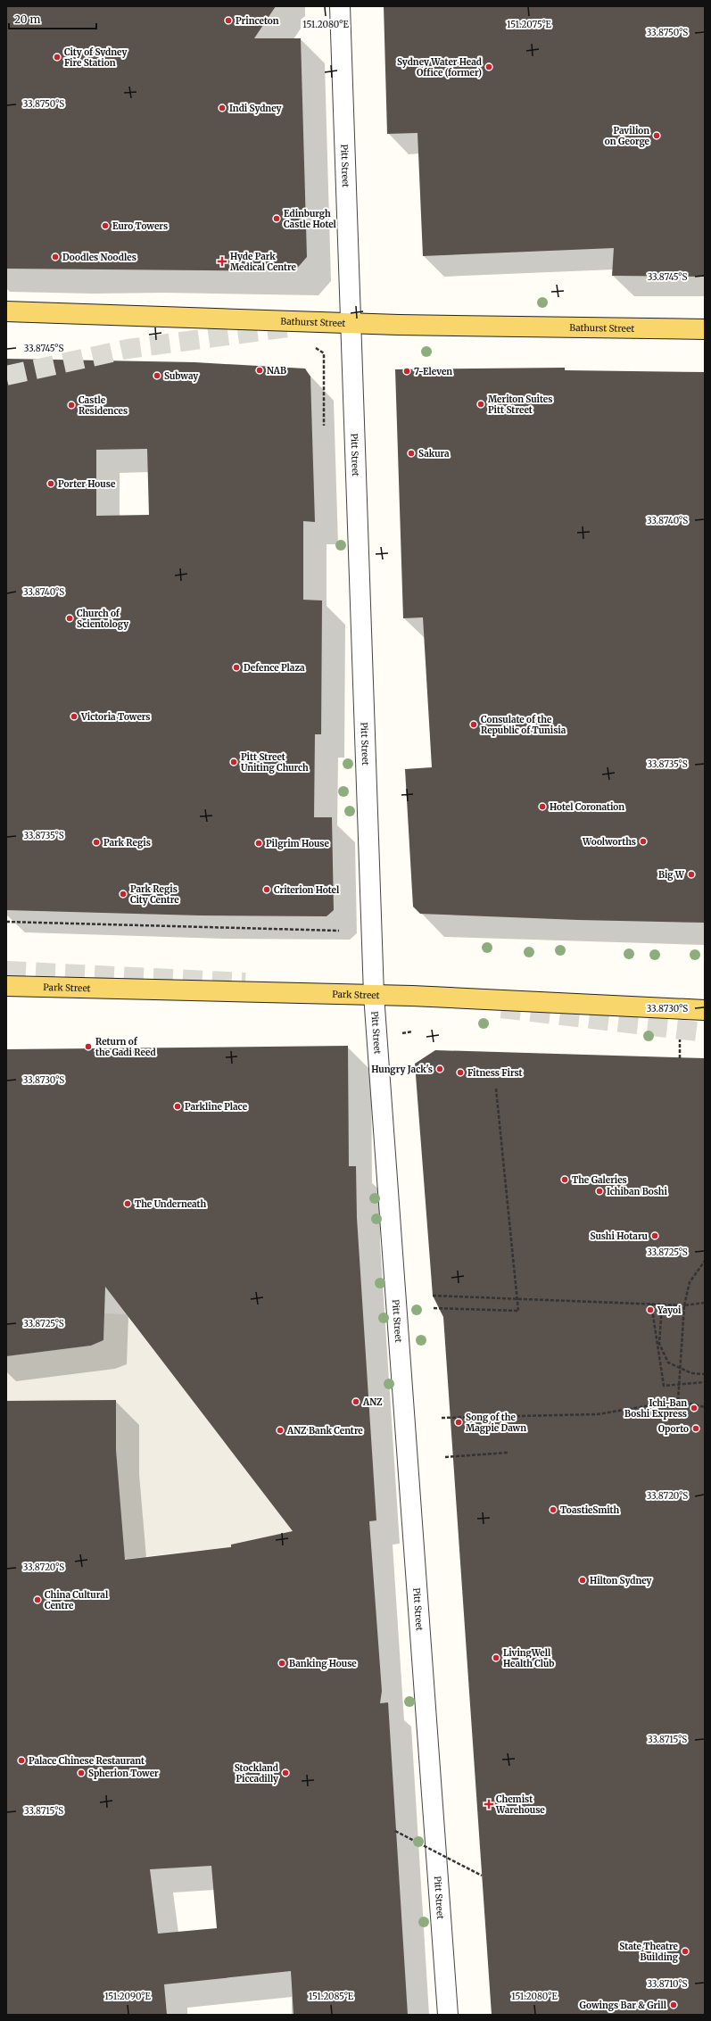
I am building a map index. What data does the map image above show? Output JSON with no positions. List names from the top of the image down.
{
  "streets": {
    "main road": ["Bathurst Street", "Park Street"],
    "street": ["Pitt Street"]
  },
  "crossings": [
    ["Pitt Street", "Bathurst Street"],
    ["Pitt Street", "Park Street"]
  ],
  "places": {
    "other": [
      "Princeton",
      "City of Sydney Fire Station",
      "Sydney Water Head Office (former)",
      "Indi Sydney",
      "Pavilion on George",
      "Edinburgh Castle Hotel",
      "Euro Towers",
      "Doodles Noodles",
      "NAB",
      "7-Eleven",
      "Subway",
      "Meriton Suites Pitt Street",
      "Castle Residences",
      "Sakura",
      "Porter House",
      "Church of Scientology",
      "Defence Plaza",
      "Victoria Towers",
      "Consulate of the Republic of Tunisia",
      "Pitt Street Uniting Church",
      "Hotel Coronation",
      "Woolworths",
      "Park Regis",
      "Pilgrim House",
      "Big W",
      "Criterion Hotel",
      "Park Regis City Centre",
      "Return of the Gadi Reed",
      "Hungry Jack's",
      "Fitness First",
      "Parkline Place",
      "The Galeries",
      "Ichiban Boshi",
      "The Underneath",
      "Sushi Hotaru",
      "Yayoi",
      "ANZ",
      "Ichi-Ban Boshi Express",
      "Song of the Magpie Dawn",
      "Oporto",
      "ANZ Bank Centre",
      "ToastieSmith",
      "Hilton Sydney",
      "China Cultural Centre",
      "LivingWell Health Club",
      "Banking House",
      "Palace Chinese Restaurant",
      "Spherion Tower",
      "Stockland Piccadilly",
      "State Theatre Building",
      "Gowings Bar & Grill"
    ],
    "health": ["Hyde Park Medical Centre", "Chemist Warehouse"]
  },
  "scale_bar": "20 m",
  "coordinates": [
    "151.2080°E",
    "151.2075°E",
    "33.8750°S",
    "33.8745°S",
    "33.8740°S",
    "33.8735°S",
    "33.8730°S",
    "33.8725°S",
    "33.8720°S",
    "33.8715°S",
    "33.8710°S",
    "151.2090°E",
    "151.2085°E"
  ]
}
